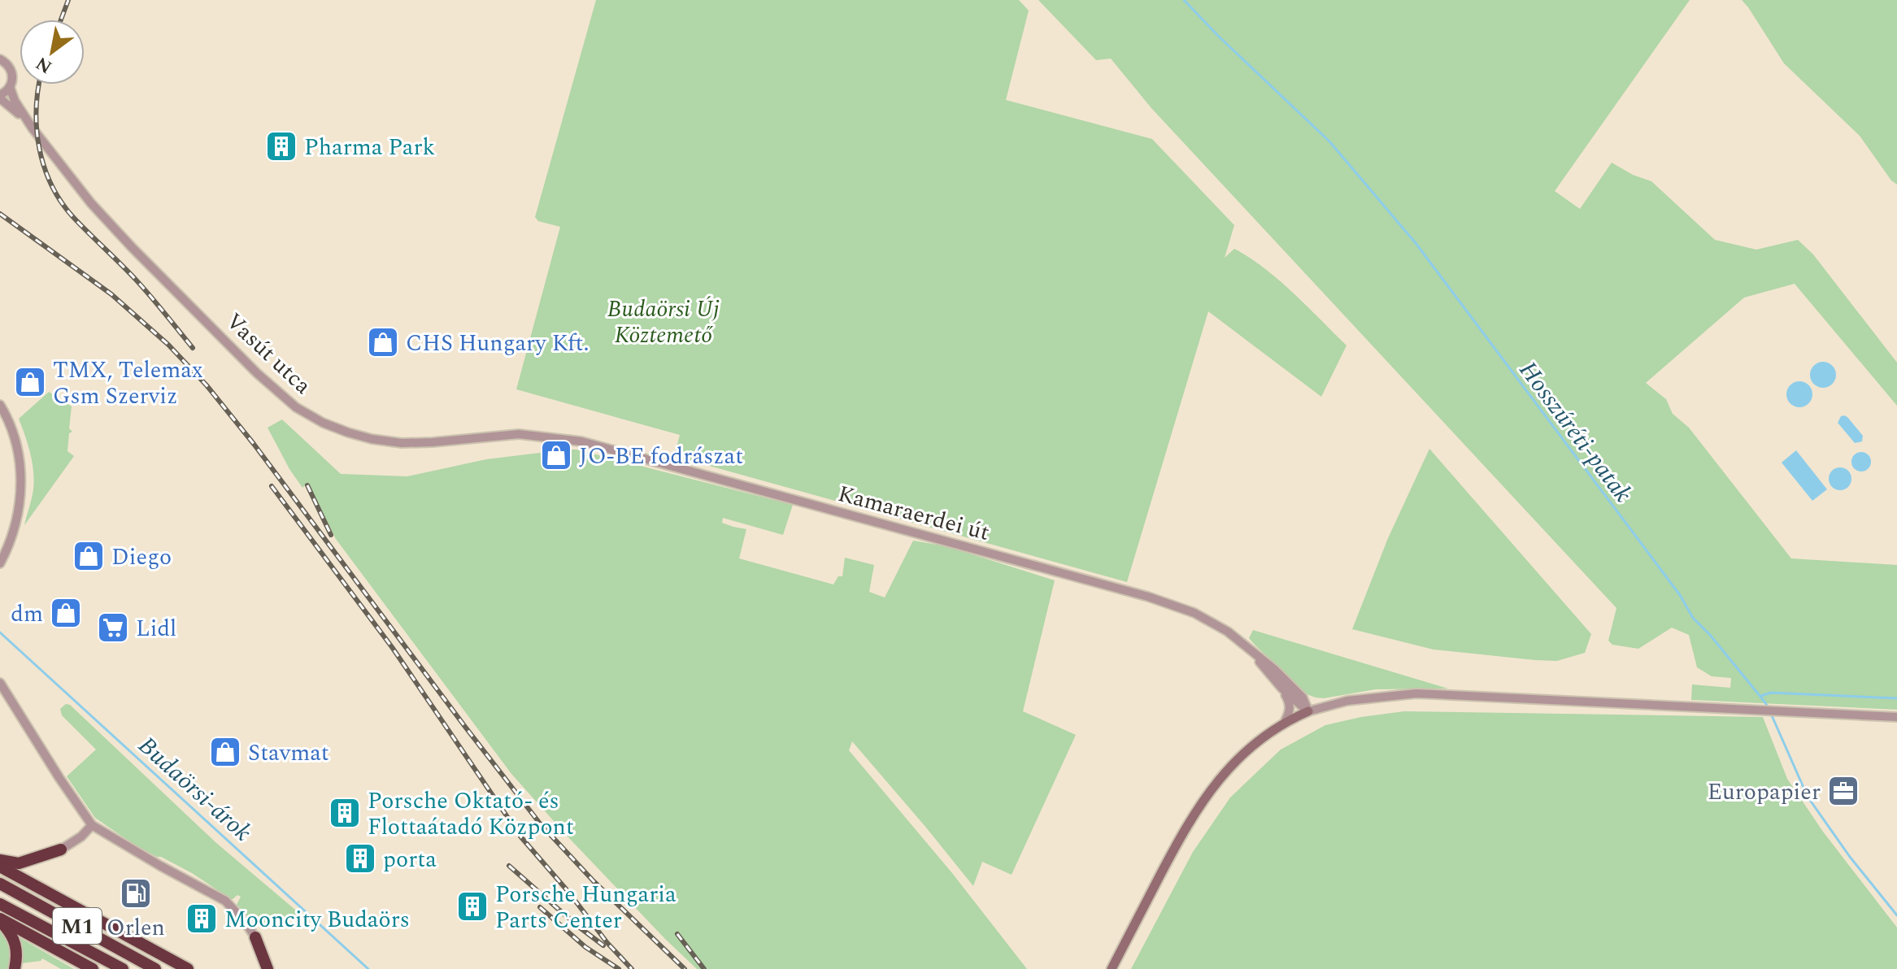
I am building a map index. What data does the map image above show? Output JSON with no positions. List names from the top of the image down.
{
  "streets": {
    "highway": ["M1"],
    "street": ["Vasút utca", "Kamaraerdei út"]
  },
  "crossings": [
    ["Vasút utca", "Kamaraerdei út"]
  ],
  "water": ["Hosszúréti-patak", "Budaörsi-árok"],
  "parks": ["Budaörsi Új Köztemető"],
  "places": {
    "building": [
      "Pharma Park",
      "Porsche Oktató- és Flottaátadó Központ",
      "porta",
      "Porsche Hungaria Parts Center",
      "Mooncity Budaörs"
    ],
    "shop": [
      "CHS Hungary Kft.",
      "TMX, Telemax Gsm Szerviz",
      "JO-BE fodrászat",
      "Diego",
      "dm",
      "Stavmat"
    ],
    "supermarket": ["Lidl"],
    "office": ["Europapier"],
    "fuel station": ["Orlen"]
  },
  "north": "bottom left"
}
